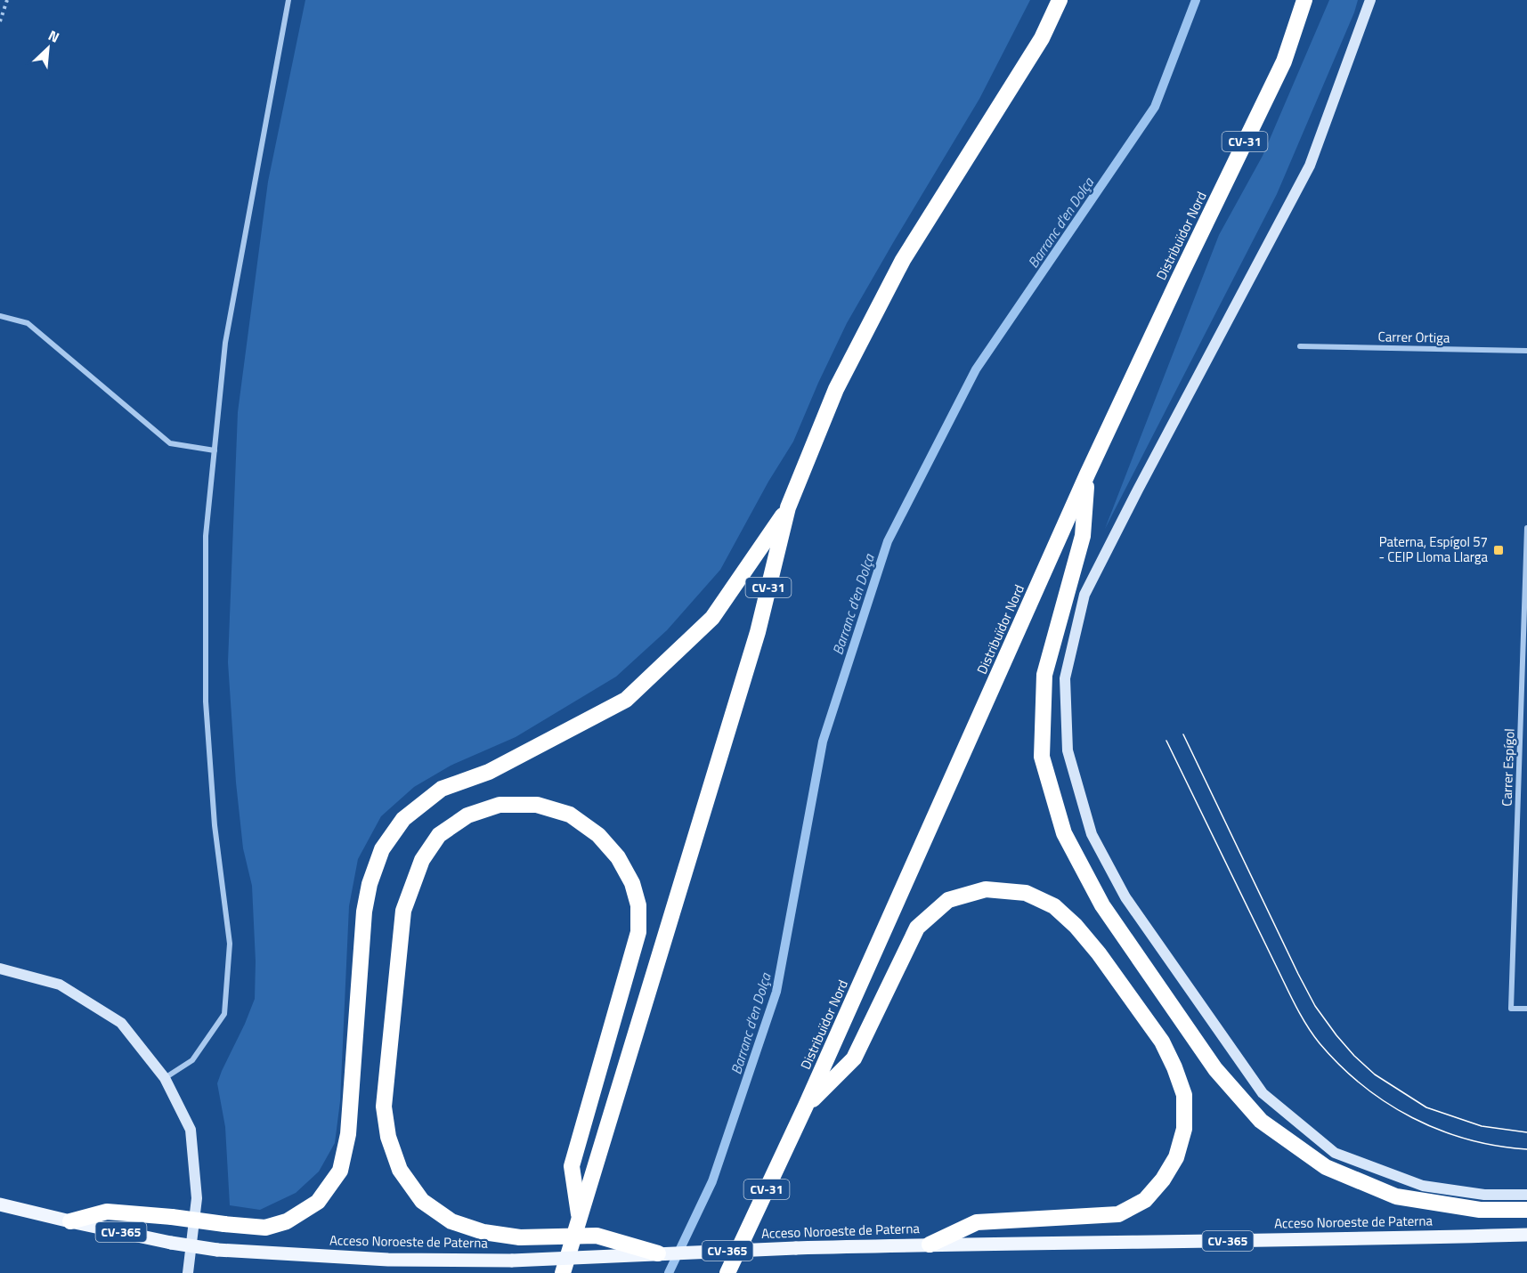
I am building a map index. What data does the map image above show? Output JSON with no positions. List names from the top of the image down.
{
  "streets": {
    "highway": ["CV-31", "Distribuïdor Nord"],
    "main road": ["Acceso Noroeste de Paterna", "CV-365"],
    "street": ["Carrer Ortiga", "Carrer Espígol"]
  },
  "water": ["Barranc d'en Dolça"],
  "places": {
    "transit": ["Paterna, Espígol 57 - CEIP Lloma Llarga"]
  },
  "north": "top right"
}
